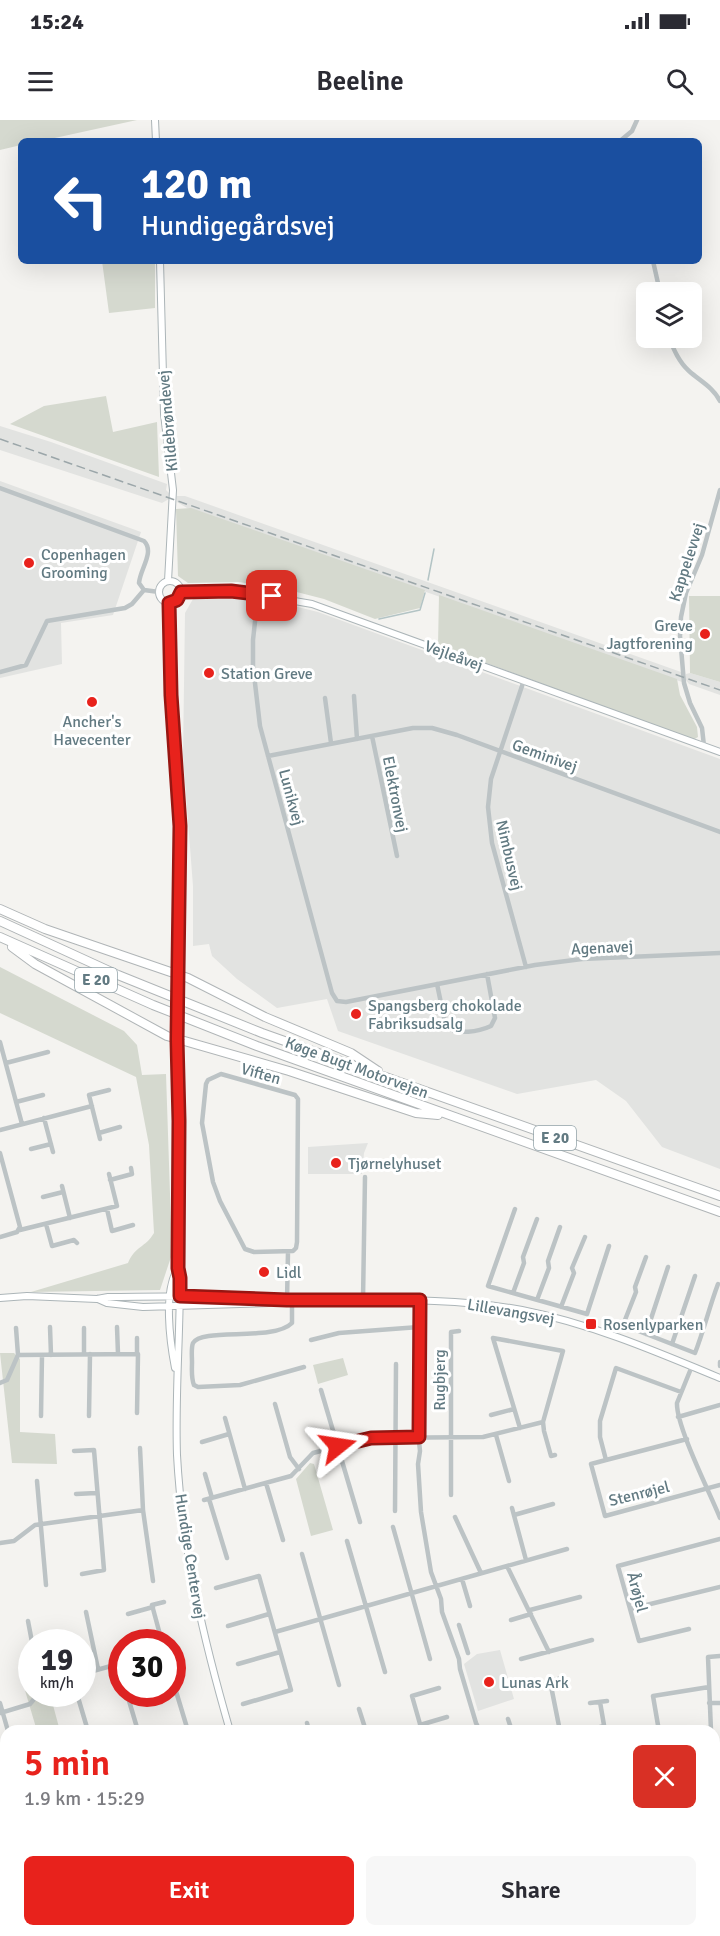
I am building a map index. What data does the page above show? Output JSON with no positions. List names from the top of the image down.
{
  "streets": {
    "highway": ["E 20", "Køge Bugt Motorvejen"],
    "street": [
      "Kildebrøndevej",
      "Kappelevvej",
      "Vejleåvej",
      "Geminivej",
      "Elektronvej",
      "Lunikvej",
      "Nimbusvej",
      "Agenavej",
      "Viften",
      "Lillevangsvej",
      "Rugbjerg",
      "Stenrøjel",
      "Hundige Centervej",
      "Årøjel"
    ]
  },
  "crossings": [
    ["Kildebrøndevej", "Vejleåvej"],
    ["Kappelevvej", "Vejleåvej"],
    ["Vejleåvej", "Lunikvej"],
    ["Vejleåvej", "Nimbusvej"],
    ["Geminivej", "Elektronvej"],
    ["Geminivej", "Lunikvej"],
    ["Geminivej", "Nimbusvej"],
    ["Lunikvej", "Agenavej"],
    ["Nimbusvej", "Agenavej"],
    ["Viften", "Lillevangsvej"],
    ["Lillevangsvej", "Hundige Centervej"]
  ],
  "places": {
    "other": [
      "Copenhagen Grooming",
      "Greve Jagtforening",
      "Station Greve",
      "Ancher's Havecenter",
      "Spangsberg chokolade Fabriksudsalg",
      "Tjørnelyhuset",
      "Lidl",
      "Lunas Ark"
    ],
    "transit": ["Rosenlyparken"]
  },
  "page": {
    "status": "15:24",
    "header": "Beeline",
    "turn": ["120 m", "Hundigegårdsvej"],
    "speed": "19 km/h",
    "limit": "30",
    "heading": ["5 min", "1.9 km · 15:29"],
    "buttons": ["Exit", "Share"]
  }
}
